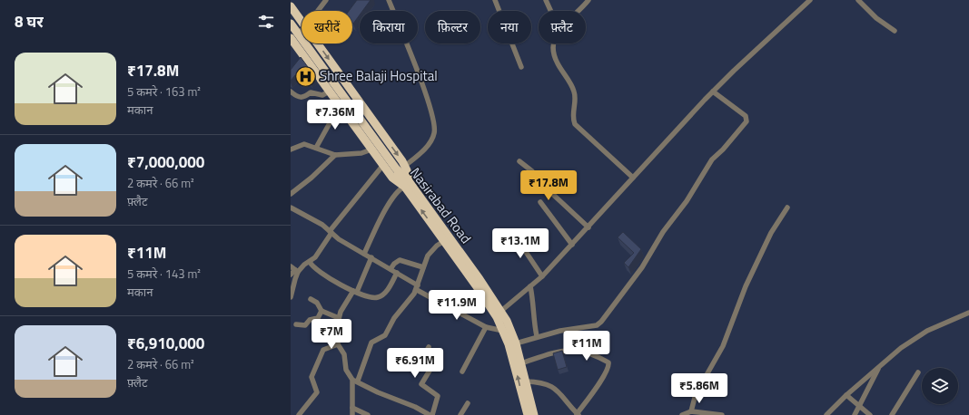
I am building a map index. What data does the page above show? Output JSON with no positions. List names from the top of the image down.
{
  "streets": {
    "highway": ["Nasirabad Road"]
  },
  "places": {
    "hospital": ["Shree Balaji Hospital"]
  },
  "page": {
    "heading": "8 घर",
    "chip": [
      "खरीदें",
      "किराया",
      "फ़िल्टर",
      "नया",
      "फ़्लैट"
    ],
    "list": [
      {
        "name": "₹17.8M",
        "note": "5 कमरे · 163 m² · मकान"
      },
      {
        "name": "₹7,000,000",
        "note": "2 कमरे · 66 m² · फ़्लैट"
      },
      {
        "name": "₹11M",
        "note": "5 कमरे · 143 m² · मकान"
      },
      {
        "name": "₹6,910,000",
        "note": "2 कमरे · 66 m² · फ़्लैट"
      }
    ],
    "price": [
      "₹7.36M",
      "₹17.8M",
      "₹13.1M",
      "₹11.9M",
      "₹7M",
      "₹11M",
      "₹6.91M",
      "₹5.86M"
    ]
  }
}
